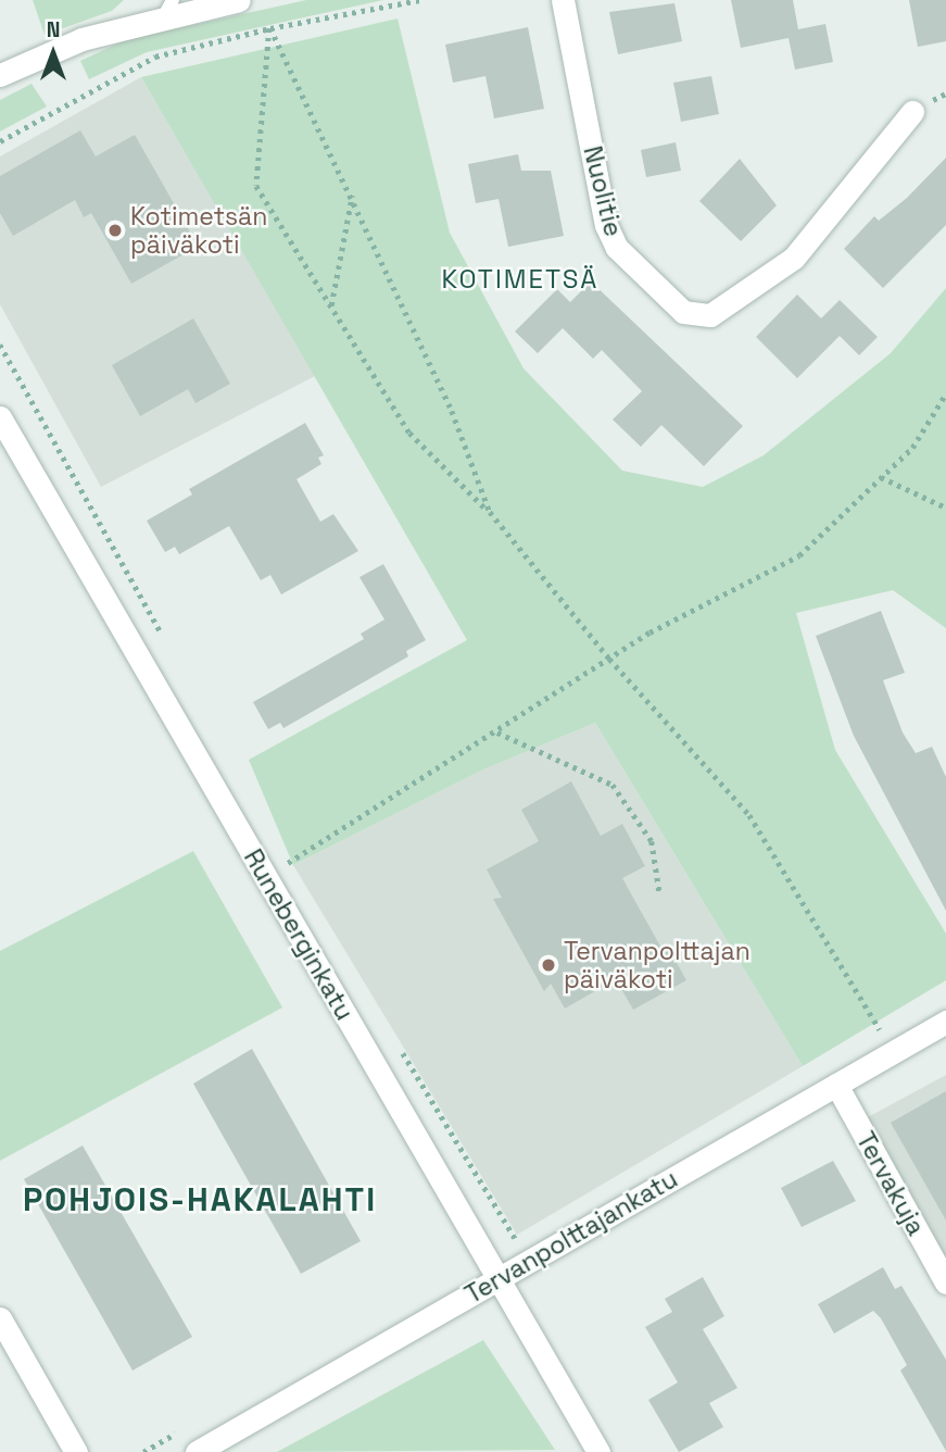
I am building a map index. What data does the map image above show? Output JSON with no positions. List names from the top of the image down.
{
  "streets": {
    "street": [
      "Nuolitie",
      "Runeberginkatu",
      "Tervakuja",
      "Tervanpolttajankatu"
    ]
  },
  "crossings": [
    ["Runeberginkatu", "Tervanpolttajankatu"],
    ["Tervakuja", "Tervanpolttajankatu"]
  ],
  "districts": ["KOTIMETSÄ", "POHJOIS-HAKALAHTI"],
  "places": ["Kotimetsän päiväkoti", "Tervanpolttajan päiväkoti"],
  "north": "top"
}
